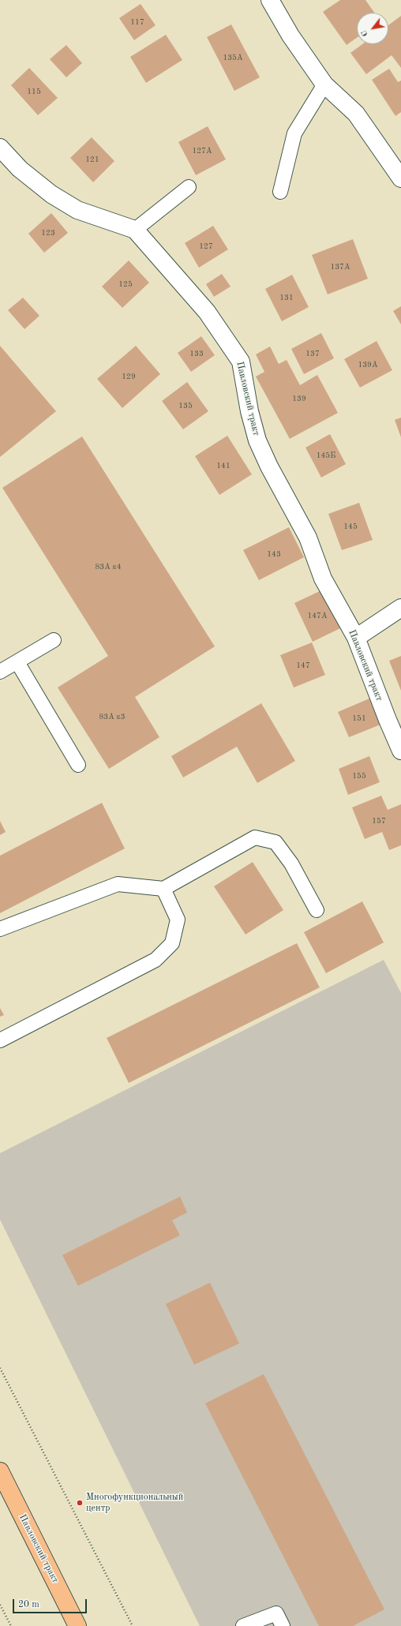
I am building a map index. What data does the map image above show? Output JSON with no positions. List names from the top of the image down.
{
  "streets": {
    "main road": ["Павловский тракт"]
  },
  "places": ["Многофункциональный центр"],
  "house_numbers": [
    "117",
    "135А",
    "115",
    "127А",
    "121",
    "123",
    "127",
    "137А",
    "125",
    "131",
    "133",
    "137",
    "139А",
    "129",
    "139",
    "135",
    "145Б",
    "141",
    "145",
    "143",
    "83А к4",
    "147А",
    "147",
    "83А к3",
    "151",
    "155",
    "157"
  ],
  "scale_bar": "20 m",
  "north": "bottom left"
}
